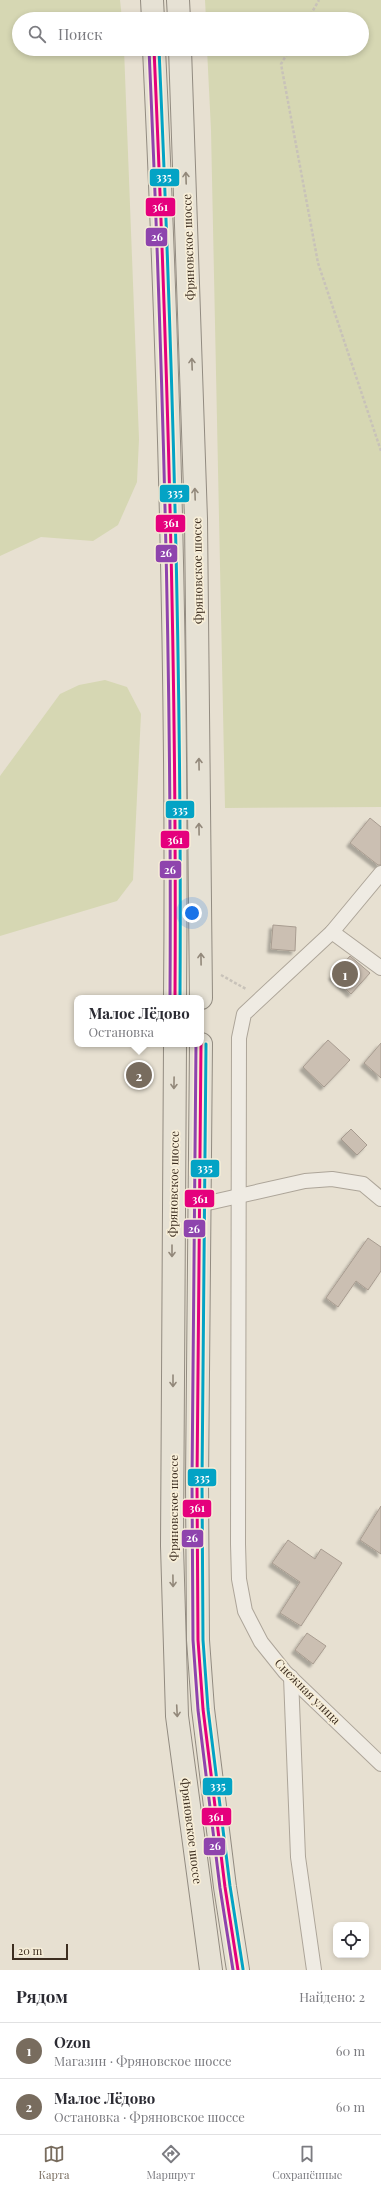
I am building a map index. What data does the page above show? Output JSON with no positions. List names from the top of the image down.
{
  "streets": {
    "main road": ["Фряновское шоссе"],
    "street": ["Снежная улица"]
  },
  "lines": ["transit line 361", "transit line 26", "transit line 335"],
  "scale_bar": "20 m",
  "page": {
    "search": "Поиск",
    "pins": ["1", "2"],
    "popup": ["Малое Лёдово", "Остановка"],
    "scale": "20 m",
    "heading": ["Рядом", "Найдено: 2"],
    "list": [
      {
        "mark": "1",
        "name": "Ozon",
        "note": "Магазин · Фряновское шоссе",
        "value": "60 m"
      },
      {
        "mark": "2",
        "name": "Малое Лёдово",
        "note": "Остановка · Фряновское шоссе",
        "value": "60 m"
      }
    ],
    "nav": ["Карта", "Маршрут", "Сохранённые"]
  }
}
